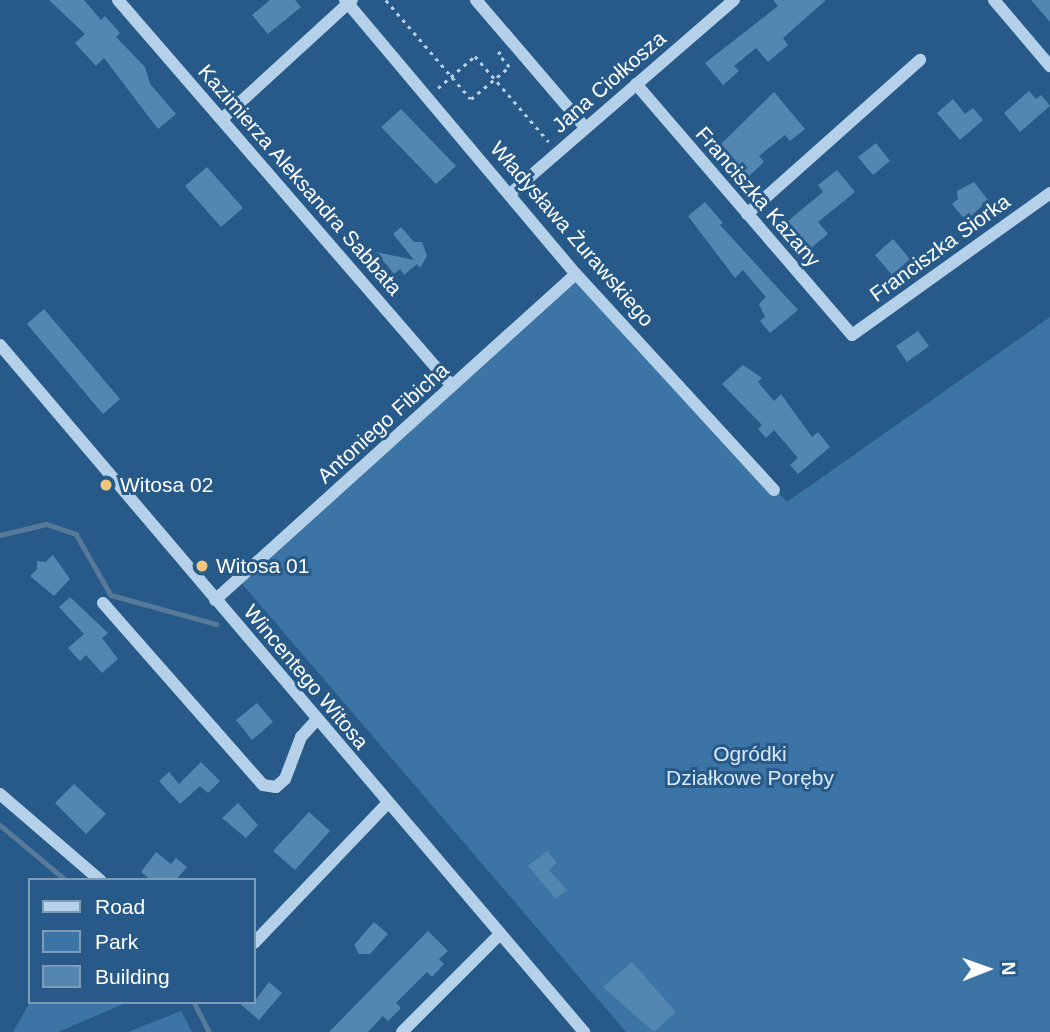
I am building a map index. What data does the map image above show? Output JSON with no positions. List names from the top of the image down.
{
  "streets": {
    "street": [
      "Jana Ciołkosza",
      "Kazimierza Aleksandra Sabbata",
      "Franciszka Kazany",
      "Władysława Żurawskiego",
      "Franciszka Siorka",
      "Antoniego Fibicha",
      "Wincentego Witosa"
    ]
  },
  "crossings": [
    ["Jana Ciołkosza", "Franciszka Kazany"],
    ["Jana Ciołkosza", "Władysława Żurawskiego"],
    ["Kazimierza Aleksandra Sabbata", "Antoniego Fibicha"],
    ["Franciszka Kazany", "Franciszka Siorka"],
    ["Władysława Żurawskiego", "Antoniego Fibicha"],
    ["Antoniego Fibicha", "Wincentego Witosa"]
  ],
  "parks": ["Ogródki Działkowe Poręby"],
  "places": ["Witosa 02", "Witosa 01"],
  "legend": ["Road", "Park", "Building"],
  "north": "right"
}
